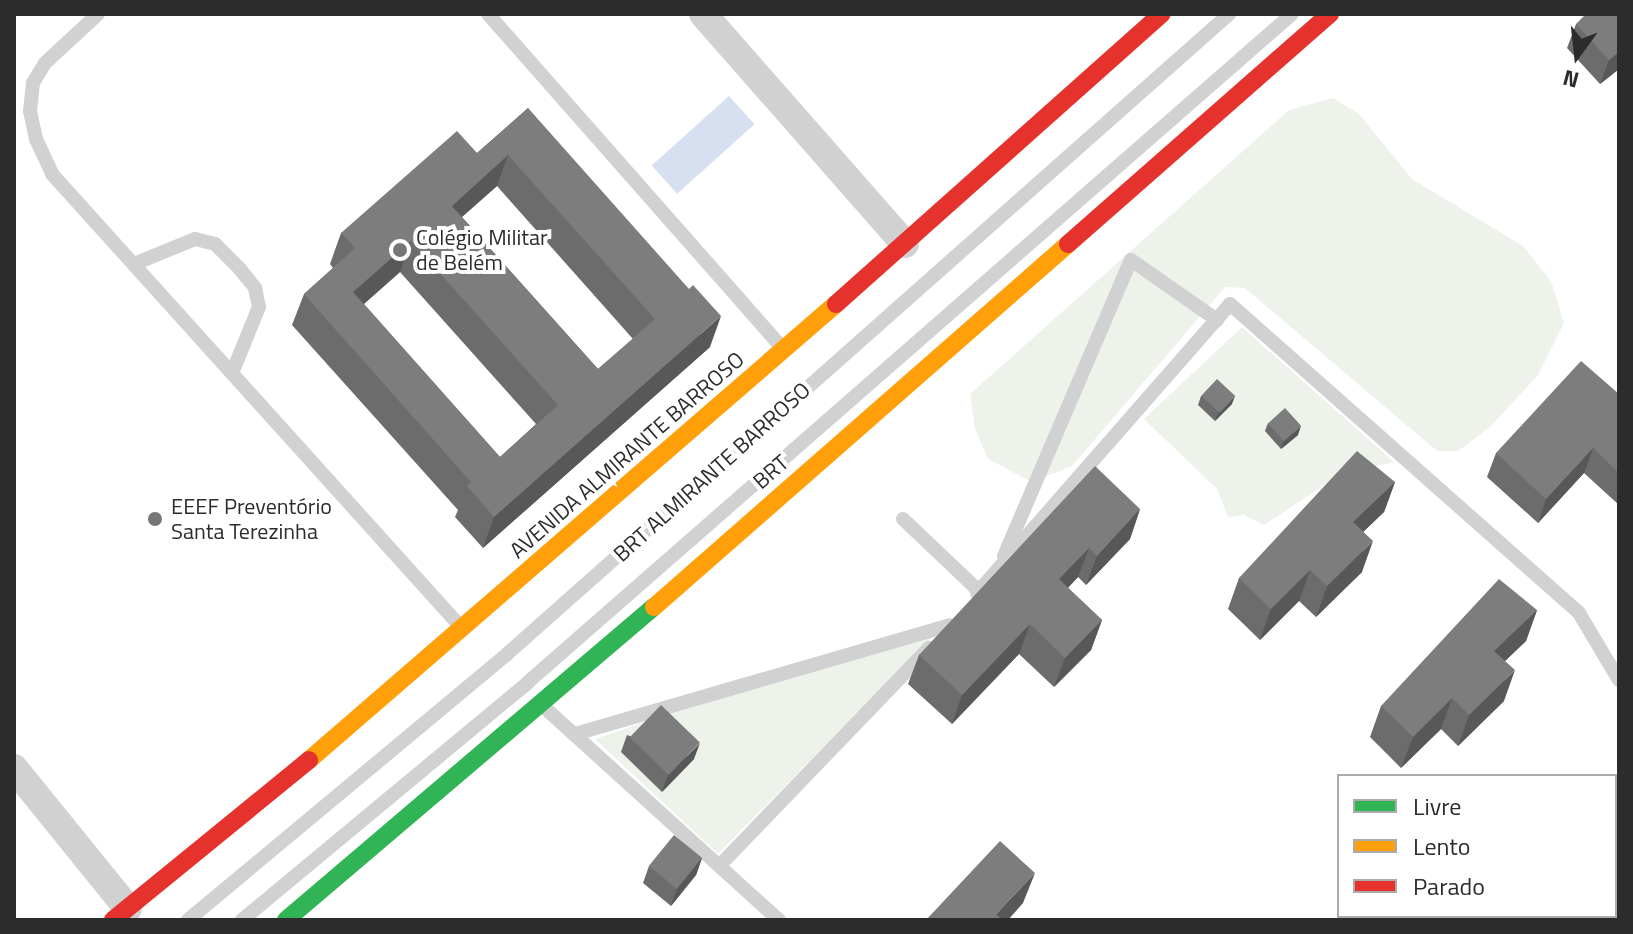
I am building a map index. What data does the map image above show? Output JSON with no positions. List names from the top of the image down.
{
  "streets": {
    "highway": ["AVENIDA ALMIRANTE BARROSO"],
    "lane": ["BRT ALMIRANTE BARROSO", "BRT"]
  },
  "places": ["Colégio Militar de Belém", "EEEF Preventório Santa Terezinha"],
  "legend": ["Livre", "Lento", "Parado"],
  "north": "bottom"
}
